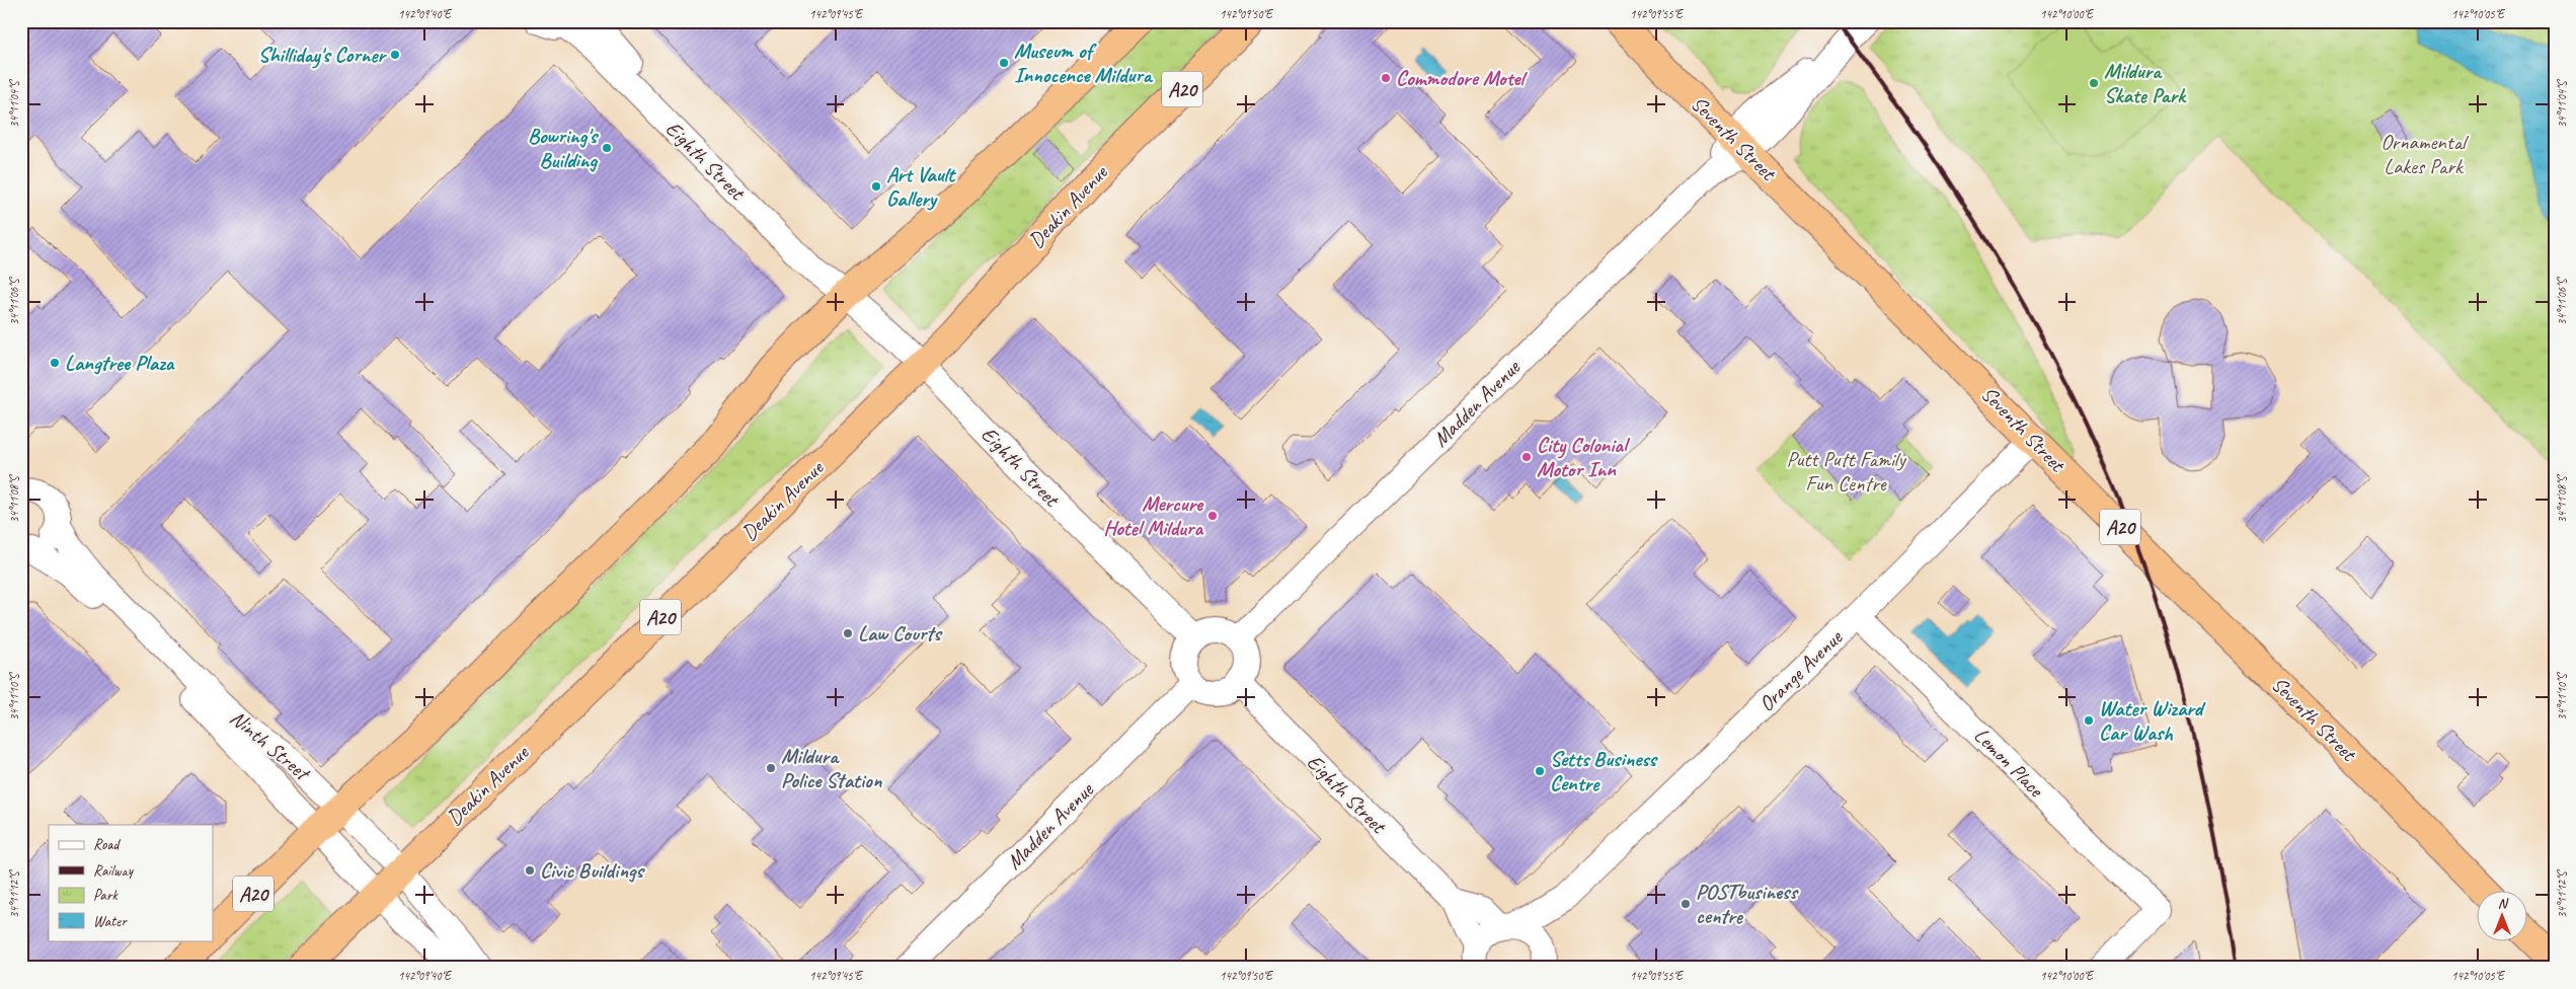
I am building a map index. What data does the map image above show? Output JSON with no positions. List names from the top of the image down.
{
  "streets": {
    "highway": ["A20", "Seventh Street", "Deakin Avenue"],
    "street": [
      "Eighth Street",
      "Madden Avenue",
      "Orange Avenue",
      "Ninth Street",
      "Lemon Place"
    ]
  },
  "crossings": [
    ["A20", "Eighth Street"],
    ["A20", "Ninth Street"],
    ["Seventh Street", "Madden Avenue"],
    ["Seventh Street", "Orange Avenue"],
    ["Eighth Street", "Deakin Avenue"],
    ["Eighth Street", "Madden Avenue"],
    ["Eighth Street", "Orange Avenue"],
    ["Deakin Avenue", "Ninth Street"],
    ["Orange Avenue", "Lemon Place"]
  ],
  "parks": ["Ornamental Lakes Park", "Putt Putt Family Fun Centre"],
  "places": [
    "Shilliday's Corner",
    "Museum of Innocence Mildura",
    "Commodore Motel",
    "Mildura Skate Park",
    "Bowring's Building",
    "Art Vault Gallery",
    "Langtree Plaza",
    "City Colonial Motor Inn",
    "Mercure Hotel Mildura",
    "Law Courts",
    "Water Wizard Car Wash",
    "Mildura Police Station",
    "Setts Business Centre",
    "Civic Buildings",
    "POSTbusiness centre"
  ],
  "legend": [
    "Road",
    "Railway",
    "Park",
    "Water"
  ],
  "north": "top",
  "coordinates": [
    "142°09'40\"E",
    "142°09'45\"E",
    "142°09'50\"E",
    "142°09'55\"E",
    "142°10'00\"E",
    "142°10'05\"E",
    "34°11'04\"S",
    "34°11'06\"S",
    "34°11'08\"S",
    "34°11'10\"S",
    "34°11'12\"S"
  ]
}
